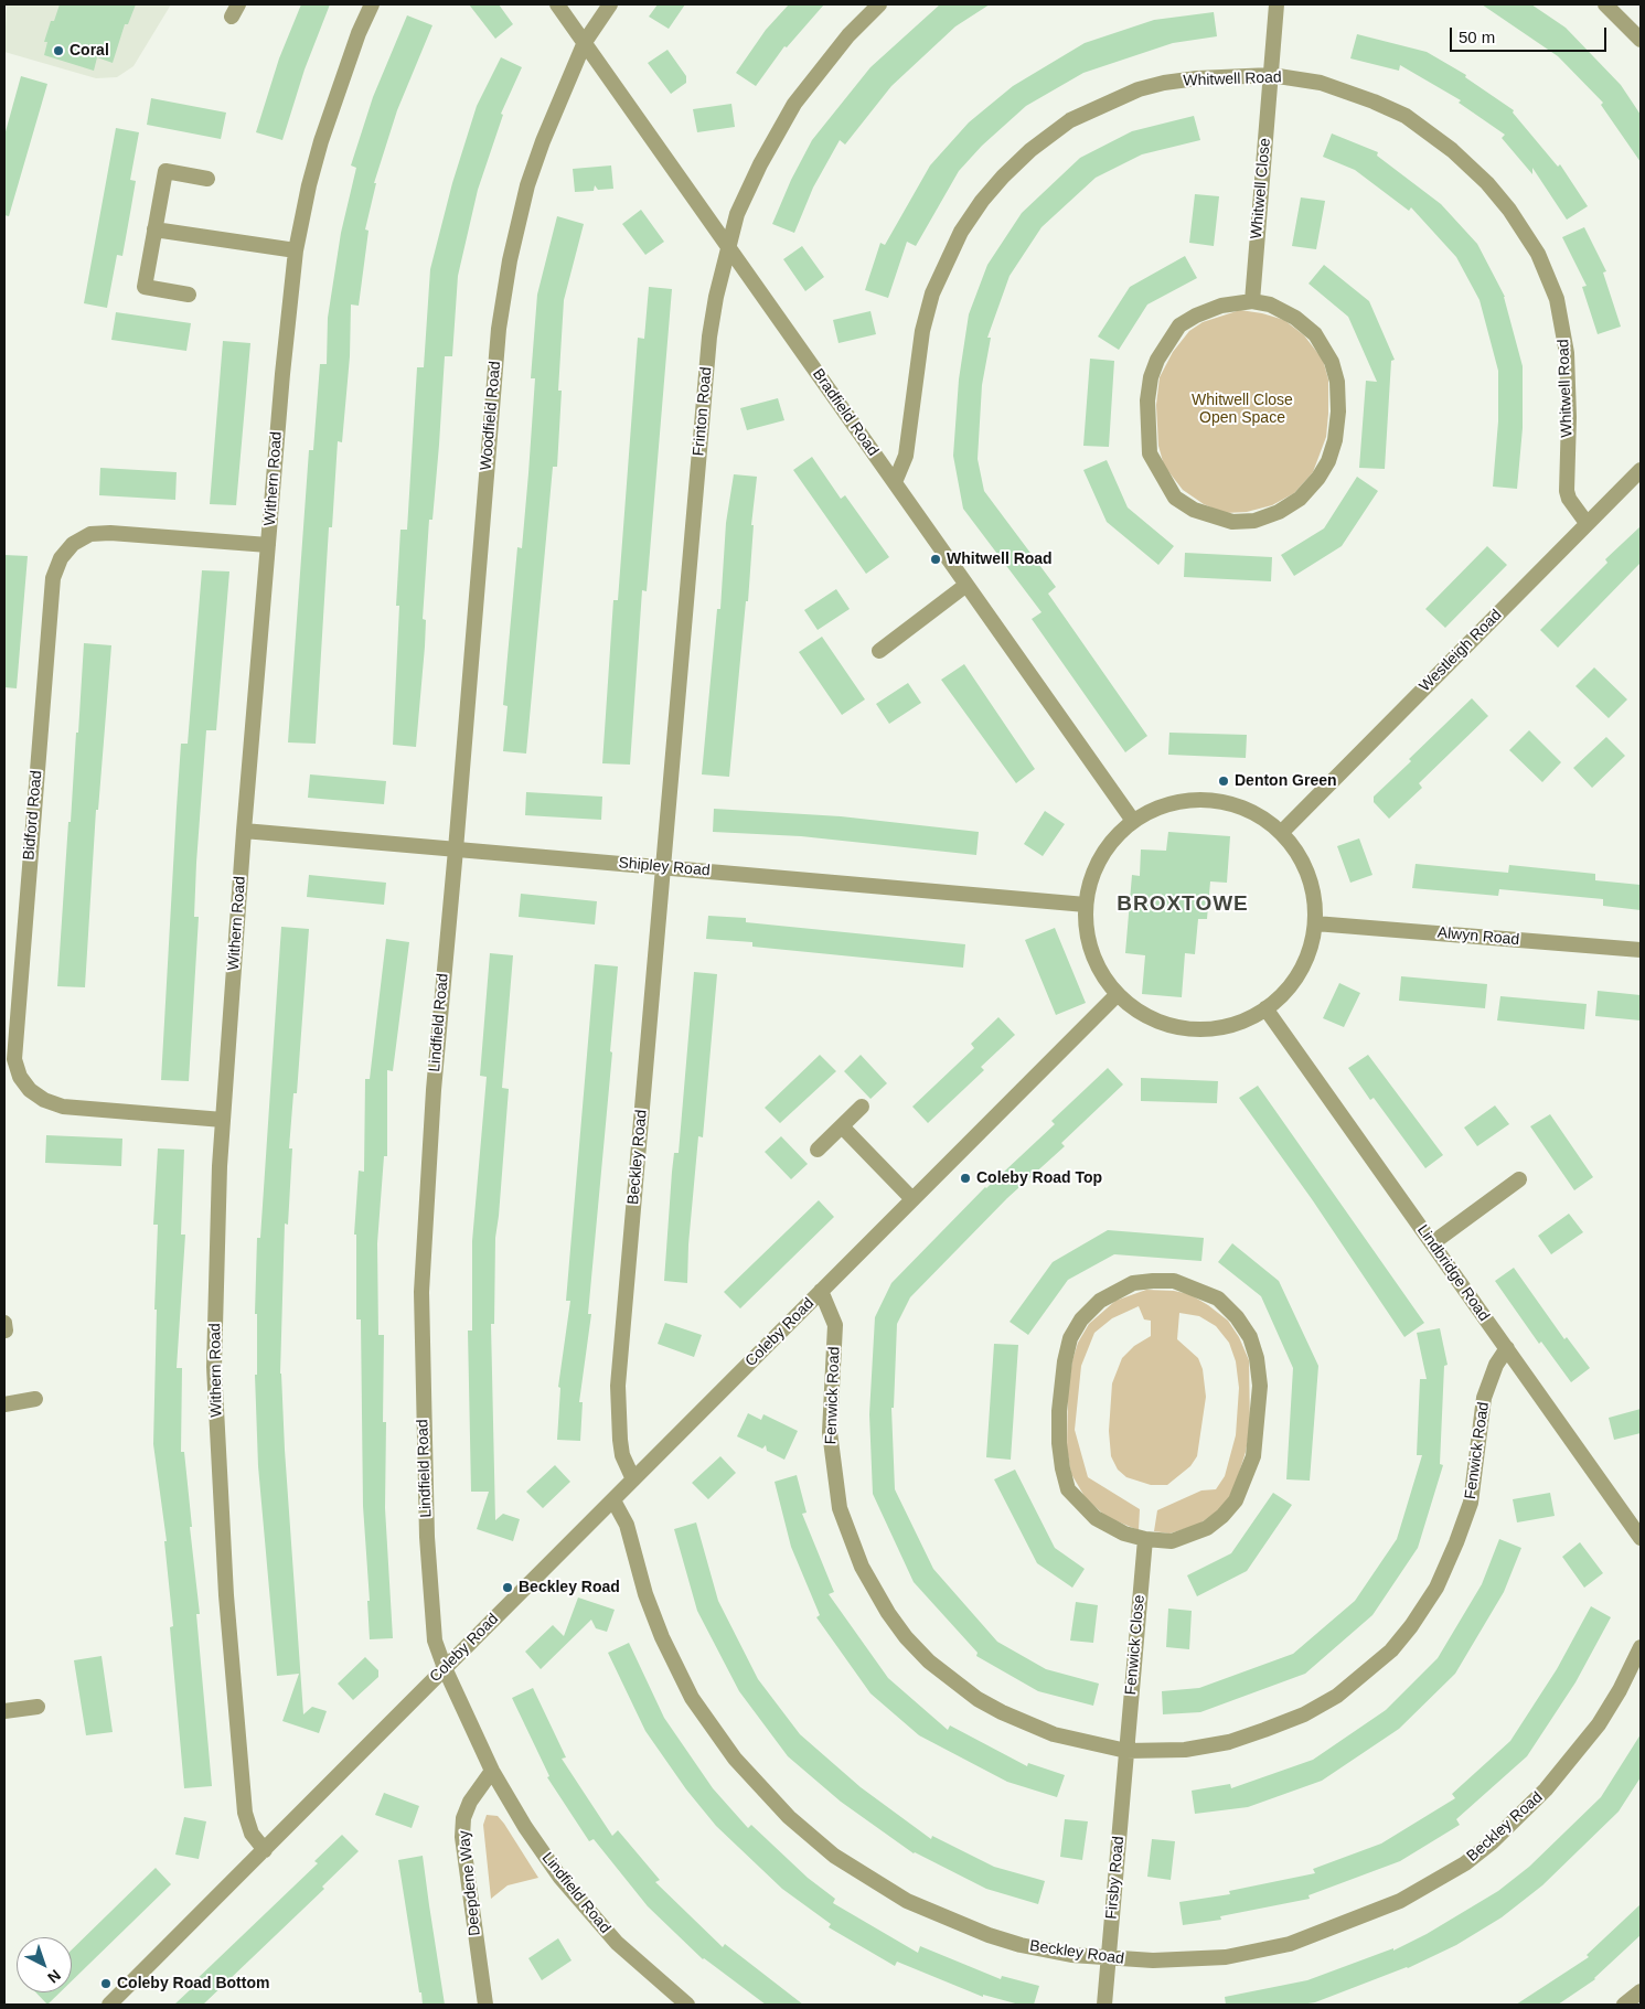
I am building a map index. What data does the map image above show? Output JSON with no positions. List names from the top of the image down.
{
  "streets": {
    "street": [
      "Whitwell Road",
      "Whitwell Close",
      "Frinton Road",
      "Bradfield Road",
      "Woodfield Road",
      "Withern Road",
      "Westleigh Road",
      "Bidford Road",
      "Shipley Road",
      "Alwyn Road",
      "Lindfield Road",
      "Beckley Road",
      "Lindbridge Road",
      "Coleby Road",
      "Fenwick Road",
      "Fenwick Close",
      "Firsby Road",
      "Deepdene Way"
    ]
  },
  "crossings": [
    ["Whitwell Road", "Whitwell Close"],
    ["Whitwell Road", "Bradfield Road"],
    ["Whitwell Road", "Westleigh Road"],
    ["Frinton Road", "Bradfield Road"],
    ["Frinton Road", "Shipley Road"],
    ["Frinton Road", "Beckley Road"],
    ["Bradfield Road", "Woodfield Road"],
    ["Woodfield Road", "Shipley Road"],
    ["Woodfield Road", "Lindfield Road"],
    ["Withern Road", "Bidford Road"],
    ["Withern Road", "Shipley Road"],
    ["Withern Road", "Coleby Road"],
    ["Shipley Road", "Lindfield Road"],
    ["Shipley Road", "Beckley Road"],
    ["Lindfield Road", "Coleby Road"],
    ["Lindfield Road", "Deepdene Way"],
    ["Beckley Road", "Coleby Road"],
    ["Beckley Road", "Firsby Road"],
    ["Lindbridge Road", "Fenwick Road"],
    ["Coleby Road", "Fenwick Road"],
    ["Fenwick Road", "Fenwick Close"],
    ["Fenwick Road", "Firsby Road"],
    ["Fenwick Close", "Firsby Road"]
  ],
  "districts": ["BROXTOWE"],
  "parks": ["Whitwell Close Open Space"],
  "places": [
    "Coral",
    "Whitwell Road",
    "Denton Green",
    "Coleby Road Top",
    "Beckley Road",
    "Coleby Road Bottom"
  ],
  "scale_bar": "50 m",
  "north": "bottom right"
}
